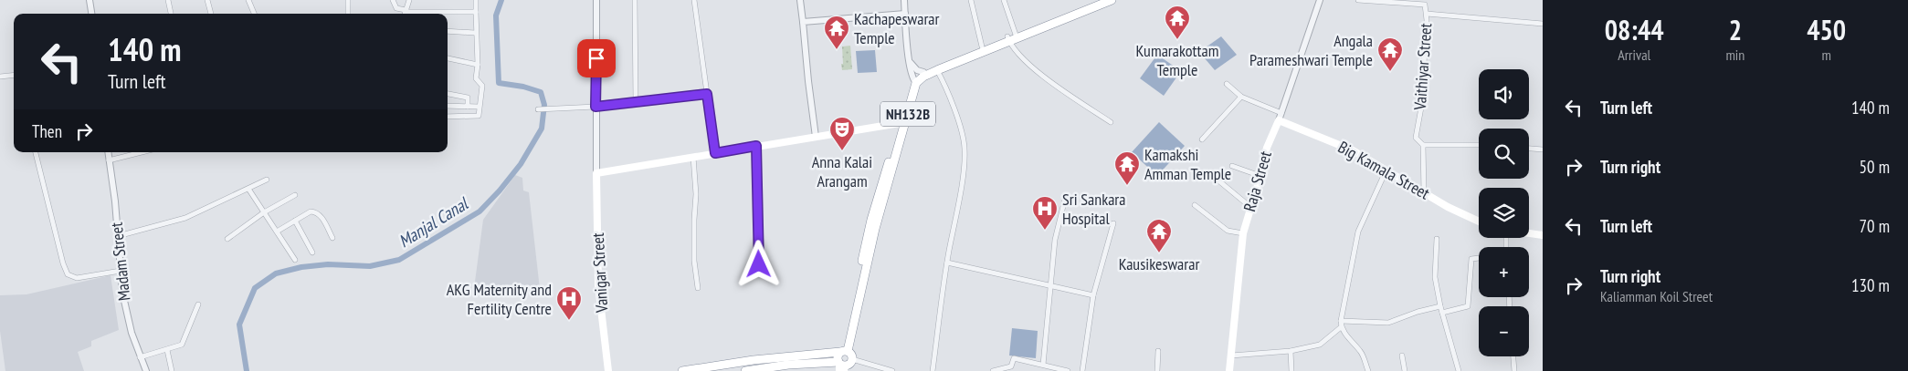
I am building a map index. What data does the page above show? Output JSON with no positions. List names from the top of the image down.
{
  "streets": {
    "highway": ["NH132B"],
    "main road": ["Big Kamala Street", "Raja Street", "Vanigar Street"],
    "street": ["Vaithiyar Street", "Madam Street"]
  },
  "crossings": [
    ["Vaithiyar Street", "Big Kamala Street"],
    ["Big Kamala Street", "Raja Street"]
  ],
  "water": ["Manjal Canal"],
  "places": {
    "temple": [
      "Kumarakottam Temple",
      "Kachapeswarar Temple",
      "Angala Parameshwari Temple",
      "Kamakshi Amman Temple",
      "Kausikeswarar"
    ],
    "theatre": ["Anna Kalai Arangam"],
    "hospital": ["Sri Sankara Hospital", "AKG Maternity and Fertility Centre"]
  },
  "page": {
    "eta": [
      "08:44",
      "Arrival",
      "2",
      "min",
      "450",
      "m"
    ],
    "turn": ["140 m", "Turn left"],
    "map_buttons": ["+", "−"],
    "list": [
      {
        "name": "Turn left",
        "value": "140 m"
      },
      {
        "name": "Turn right",
        "value": "50 m"
      },
      {
        "name": "Turn left",
        "value": "70 m"
      },
      {
        "name": "Turn right",
        "note": "Kaliamman Koil Street",
        "value": "130 m"
      }
    ],
    "then": "Then"
  }
}
